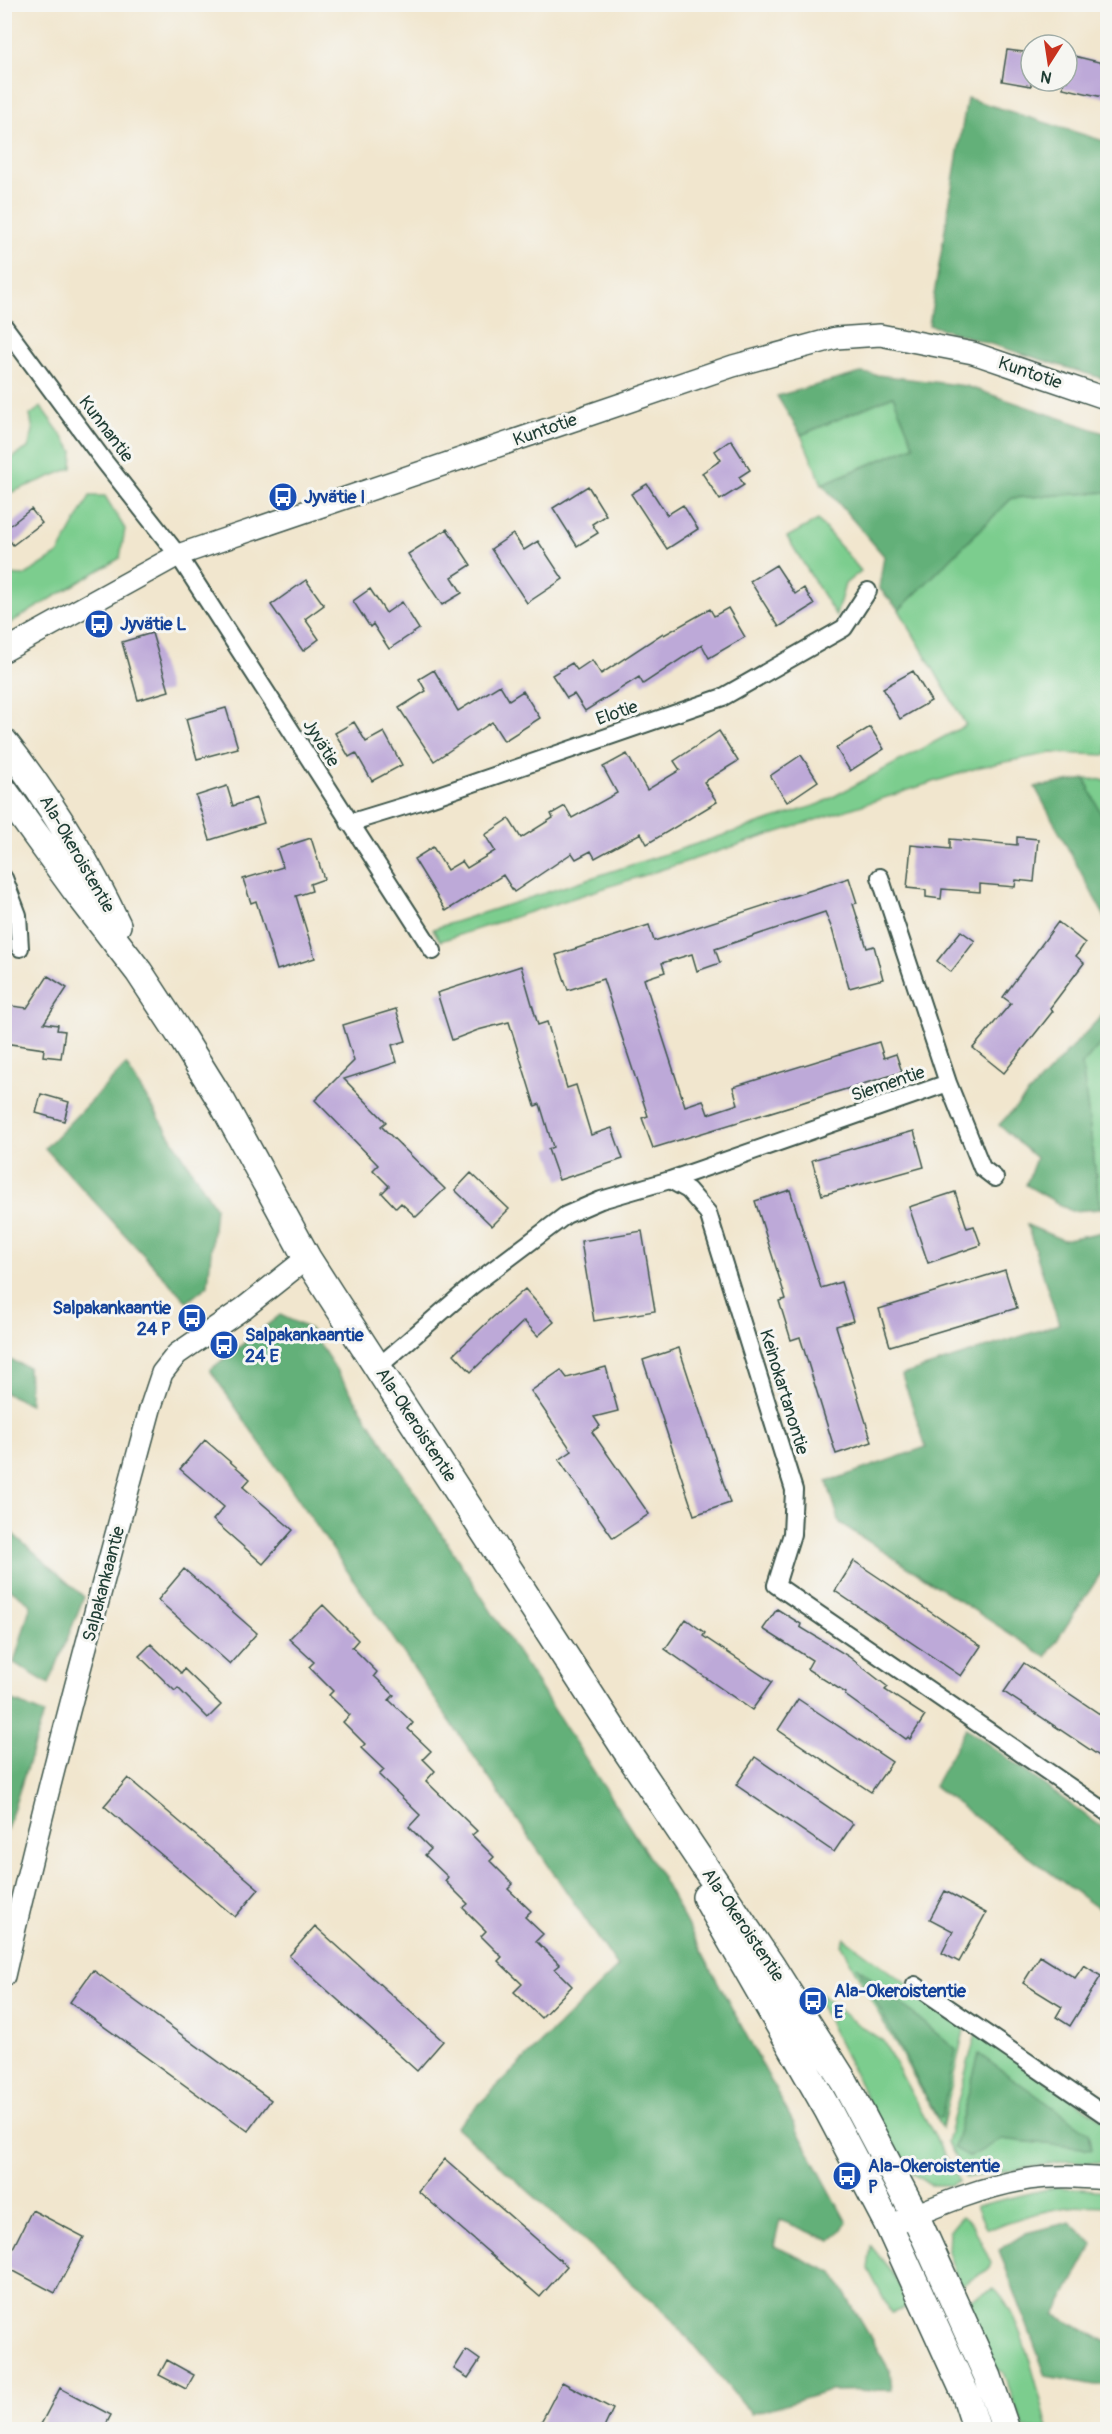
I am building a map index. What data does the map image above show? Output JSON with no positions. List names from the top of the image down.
{
  "streets": {
    "main road": ["Ala-Okeroistentie"],
    "street": [
      "Kuntotie",
      "Kunnantie",
      "Elotie",
      "Jyvätie",
      "Siementie",
      "Keinokartanontie",
      "Salpakankaantie"
    ]
  },
  "crossings": [
    ["Kuntotie", "Kunnantie"],
    ["Kuntotie", "Jyvätie"],
    ["Kunnantie", "Jyvätie"],
    ["Elotie", "Jyvätie"],
    ["Ala-Okeroistentie", "Salpakankaantie"],
    ["Siementie", "Keinokartanontie"]
  ],
  "places": {
    "bus stop": [
      "Jyvätie I",
      "Jyvätie L",
      "Salpakankaantie 24 P",
      "Salpakankaantie 24 E",
      "Ala-Okeroistentie E",
      "Ala-Okeroistentie P"
    ]
  },
  "north": "bottom"
}
